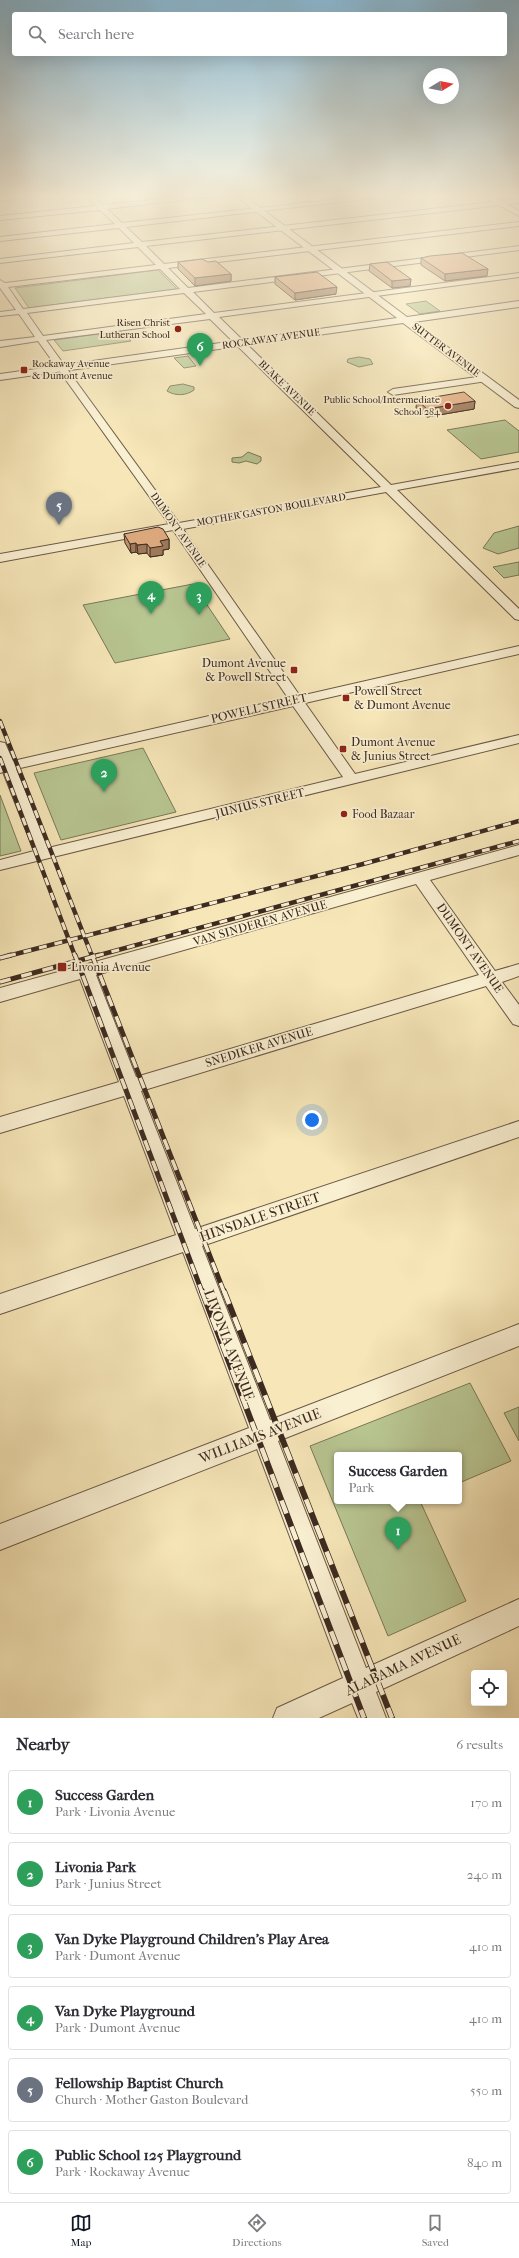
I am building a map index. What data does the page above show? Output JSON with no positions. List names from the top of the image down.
{
  "streets": {
    "street": [
      "ROCKAWAY AVENUE",
      "SUTTER AVENUE",
      "BLAKE AVENUE",
      "MOTHER GASTON BOULEVARD",
      "DUMONT AVENUE",
      "POWELL STREET",
      "JUNIUS STREET",
      "VAN SINDEREN AVENUE",
      "SNEDIKER AVENUE",
      "HINSDALE STREET",
      "LIVONIA AVENUE",
      "WILLIAMS AVENUE",
      "ALABAMA AVENUE"
    ]
  },
  "crossings": [
    ["ROCKAWAY AVENUE", "SUTTER AVENUE"],
    ["ROCKAWAY AVENUE", "BLAKE AVENUE"],
    ["ROCKAWAY AVENUE", "DUMONT AVENUE"],
    ["BLAKE AVENUE", "MOTHER GASTON BOULEVARD"],
    ["MOTHER GASTON BOULEVARD", "DUMONT AVENUE"],
    ["DUMONT AVENUE", "POWELL STREET"],
    ["DUMONT AVENUE", "JUNIUS STREET"],
    ["DUMONT AVENUE", "VAN SINDEREN AVENUE"],
    ["DUMONT AVENUE", "SNEDIKER AVENUE"],
    ["VAN SINDEREN AVENUE", "LIVONIA AVENUE"],
    ["SNEDIKER AVENUE", "LIVONIA AVENUE"],
    ["HINSDALE STREET", "LIVONIA AVENUE"],
    ["LIVONIA AVENUE", "WILLIAMS AVENUE"],
    ["LIVONIA AVENUE", "ALABAMA AVENUE"]
  ],
  "places": {
    "other": ["Risen Christ Lutheran School", "Public School/Intermediate School 284", "Food Bazaar"],
    "transit": [
      "Rockaway Avenue & Dumont Avenue",
      "Dumont Avenue & Powell Street",
      "Powell Street & Dumont Avenue",
      "Dumont Avenue & Junius Street",
      "Livonia Avenue"
    ]
  },
  "north": "right",
  "page": {
    "search": "Search here",
    "pins": [
      "6",
      "5",
      "4",
      "3",
      "2",
      "1"
    ],
    "popup": ["Success Garden", "Park"],
    "heading": ["Nearby", "6 results"],
    "list": [
      {
        "mark": "1",
        "name": "Success Garden",
        "note": "Park · Livonia Avenue",
        "value": "170 m"
      },
      {
        "mark": "2",
        "name": "Livonia Park",
        "note": "Park · Junius Street",
        "value": "240 m"
      },
      {
        "mark": "3",
        "name": "Van Dyke Playground Children's Play Area",
        "note": "Park · Dumont Avenue",
        "value": "410 m"
      },
      {
        "mark": "4",
        "name": "Van Dyke Playground",
        "note": "Park · Dumont Avenue",
        "value": "410 m"
      },
      {
        "mark": "5",
        "name": "Fellowship Baptist Church",
        "note": "Church · Mother Gaston Boulevard",
        "value": "550 m"
      },
      {
        "mark": "6",
        "name": "Public School 125 Playground",
        "note": "Park · Rockaway Avenue",
        "value": "840 m"
      }
    ],
    "nav": ["Map", "Directions", "Saved"]
  }
}
